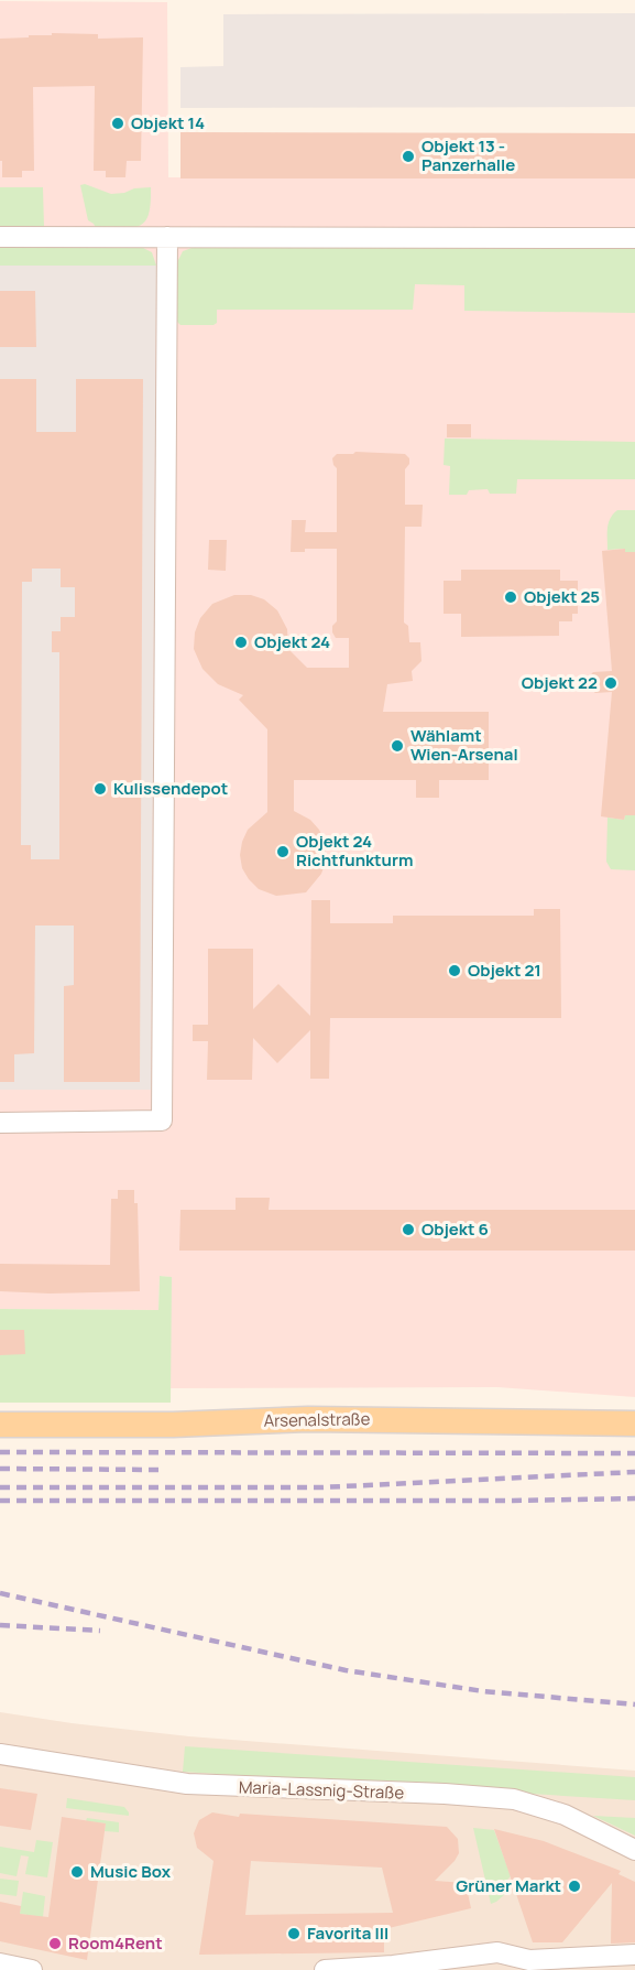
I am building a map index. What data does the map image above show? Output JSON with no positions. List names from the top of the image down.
{
  "streets": {
    "main road": ["Arsenalstraße"],
    "street": ["Maria-Lassnig-Straße"]
  },
  "places": [
    "Objekt 14",
    "Objekt 13 - Panzerhalle",
    "Objekt 25",
    "Objekt 24",
    "Objekt 22",
    "Wählamt Wien-Arsenal",
    "Kulissendepot",
    "Objekt 24 Richtfunkturm",
    "Objekt 21",
    "Objekt 6",
    "Music Box",
    "Grüner Markt",
    "Favorita III",
    "Room4Rent"
  ]
}
